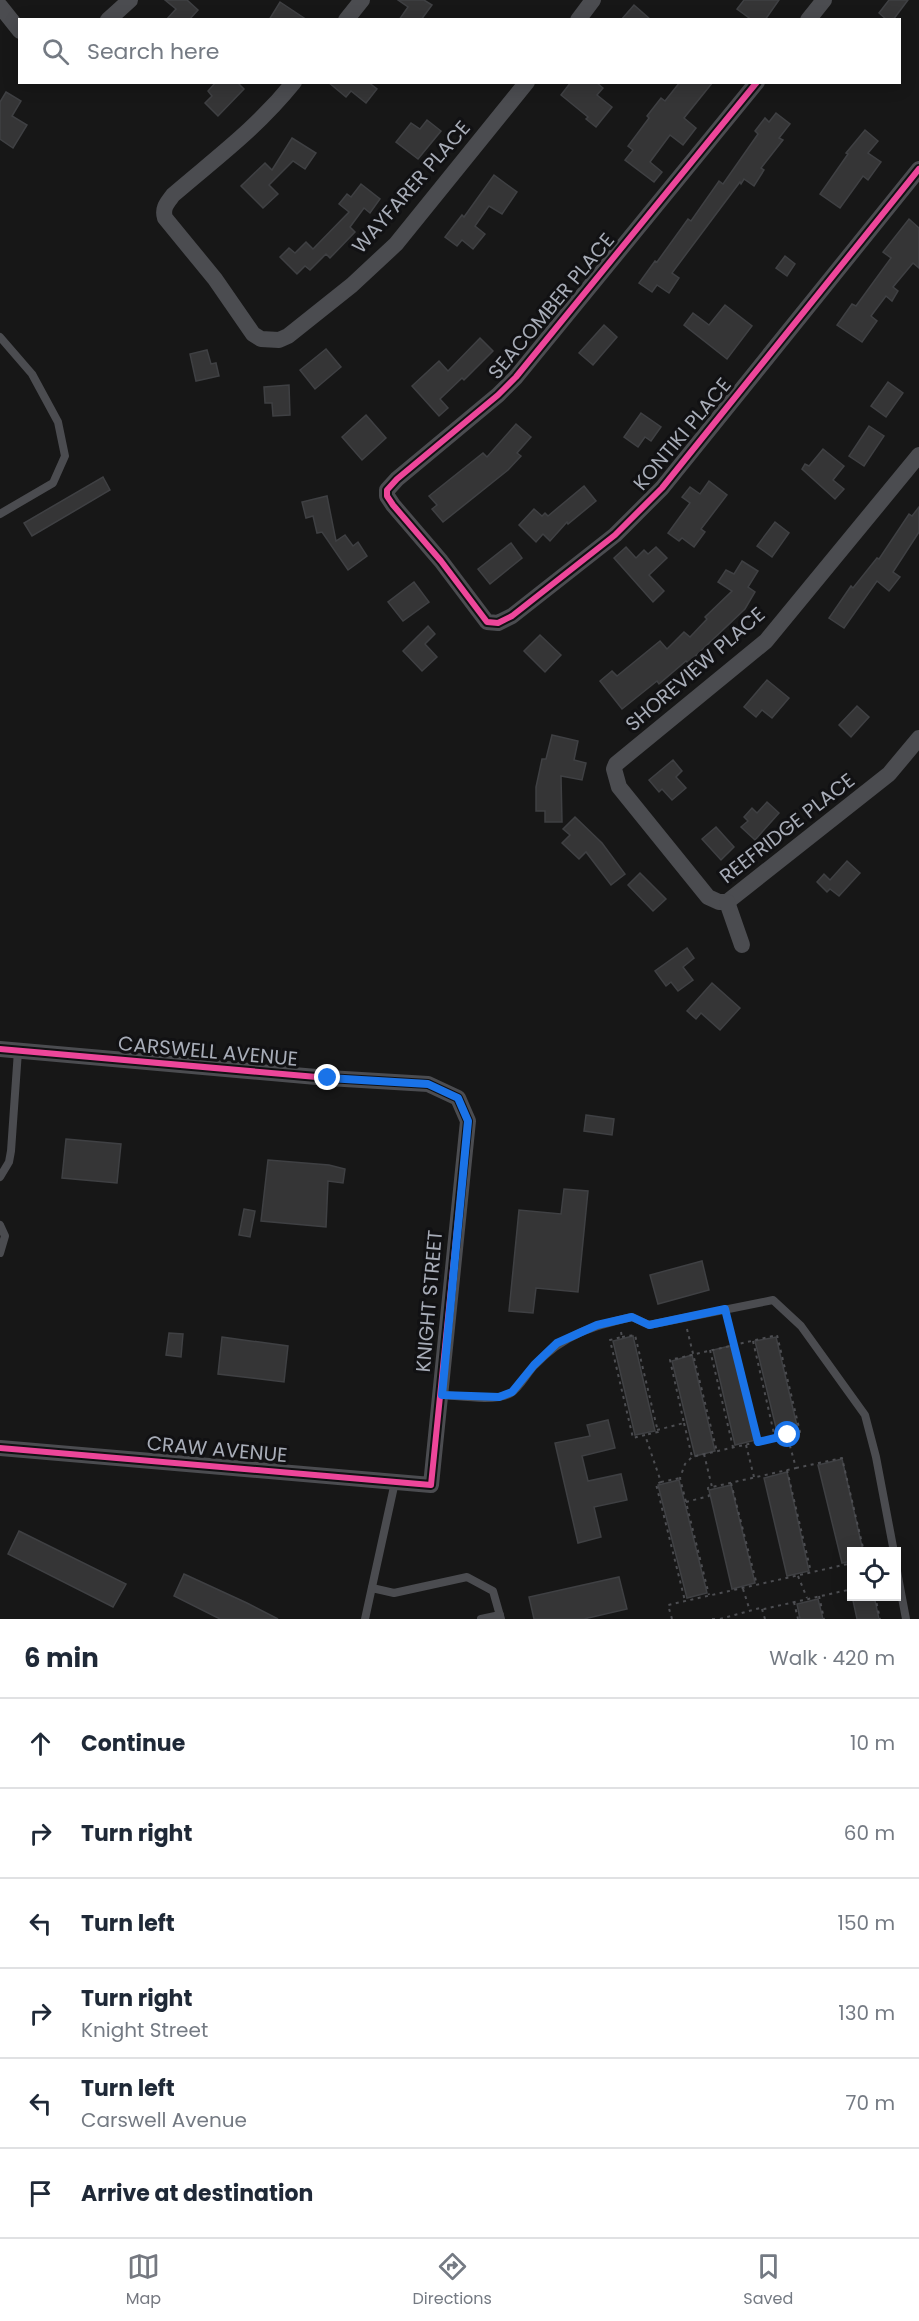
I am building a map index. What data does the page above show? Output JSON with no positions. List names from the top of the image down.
{
  "streets": {
    "street": [
      "WAYFARER PLACE",
      "SEACOMBER PLACE",
      "KONTIKI PLACE",
      "SHOREVIEW PLACE",
      "REEFRIDGE PLACE",
      "CARSWELL AVENUE",
      "KNIGHT STREET",
      "CRAW AVENUE"
    ]
  },
  "crossings": [
    ["SEACOMBER PLACE", "KONTIKI PLACE"],
    ["SHOREVIEW PLACE", "REEFRIDGE PLACE"],
    ["CARSWELL AVENUE", "KNIGHT STREET"],
    ["KNIGHT STREET", "CRAW AVENUE"]
  ],
  "page": {
    "search": "Search here",
    "heading": ["6 min", "Walk · 420 m"],
    "list": [
      ["Continue", "10 m"],
      ["Turn right", "60 m"],
      ["Turn left", "150 m"],
      ["Turn right", "Knight Street", "130 m"],
      ["Turn left", "Carswell Avenue", "70 m"],
      "Arrive at destination"
    ],
    "nav": ["Map", "Directions", "Saved"]
  }
}
